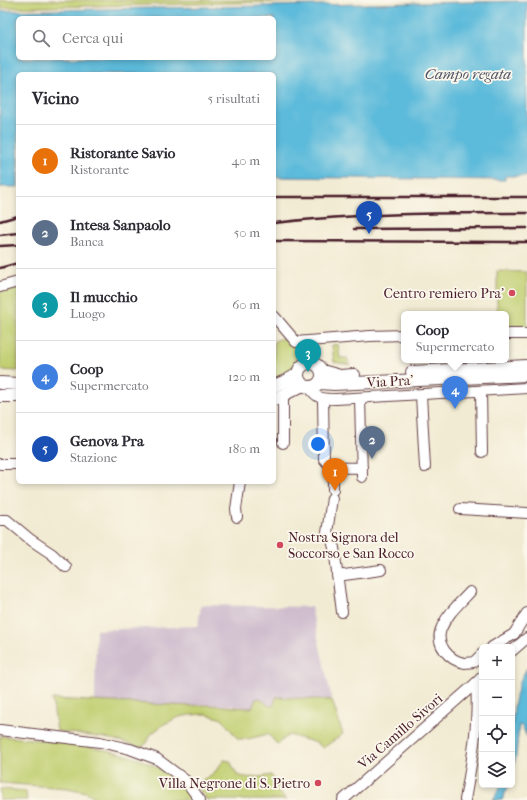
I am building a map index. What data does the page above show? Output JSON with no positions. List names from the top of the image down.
{
  "streets": {
    "main road": ["Via Pra'"],
    "street": ["Via Camillo Sivori"]
  },
  "water": ["Campo regata"],
  "places": ["Centro remiero Pra'", "Nostra Signora del Soccorso e San Rocco", "Villa Negrone di S. Pietro"],
  "page": {
    "search": "Cerca qui",
    "heading": ["Vicino", "5 risultati"],
    "list": [
      {
        "mark": "1",
        "name": "Ristorante Savio",
        "note": "Ristorante",
        "value": "40 m"
      },
      {
        "mark": "2",
        "name": "Intesa Sanpaolo",
        "note": "Banca",
        "value": "50 m"
      },
      {
        "mark": "3",
        "name": "Il mucchio",
        "note": "Luogo",
        "value": "60 m"
      },
      {
        "mark": "4",
        "name": "Coop",
        "note": "Supermercato",
        "value": "120 m"
      },
      {
        "mark": "5",
        "name": "Genova Pra",
        "note": "Stazione",
        "value": "180 m"
      }
    ],
    "pins": [
      "5",
      "3",
      "4",
      "2",
      "1"
    ],
    "popup": ["Coop", "Supermercato"],
    "map_buttons": ["+", "−"]
  }
}
